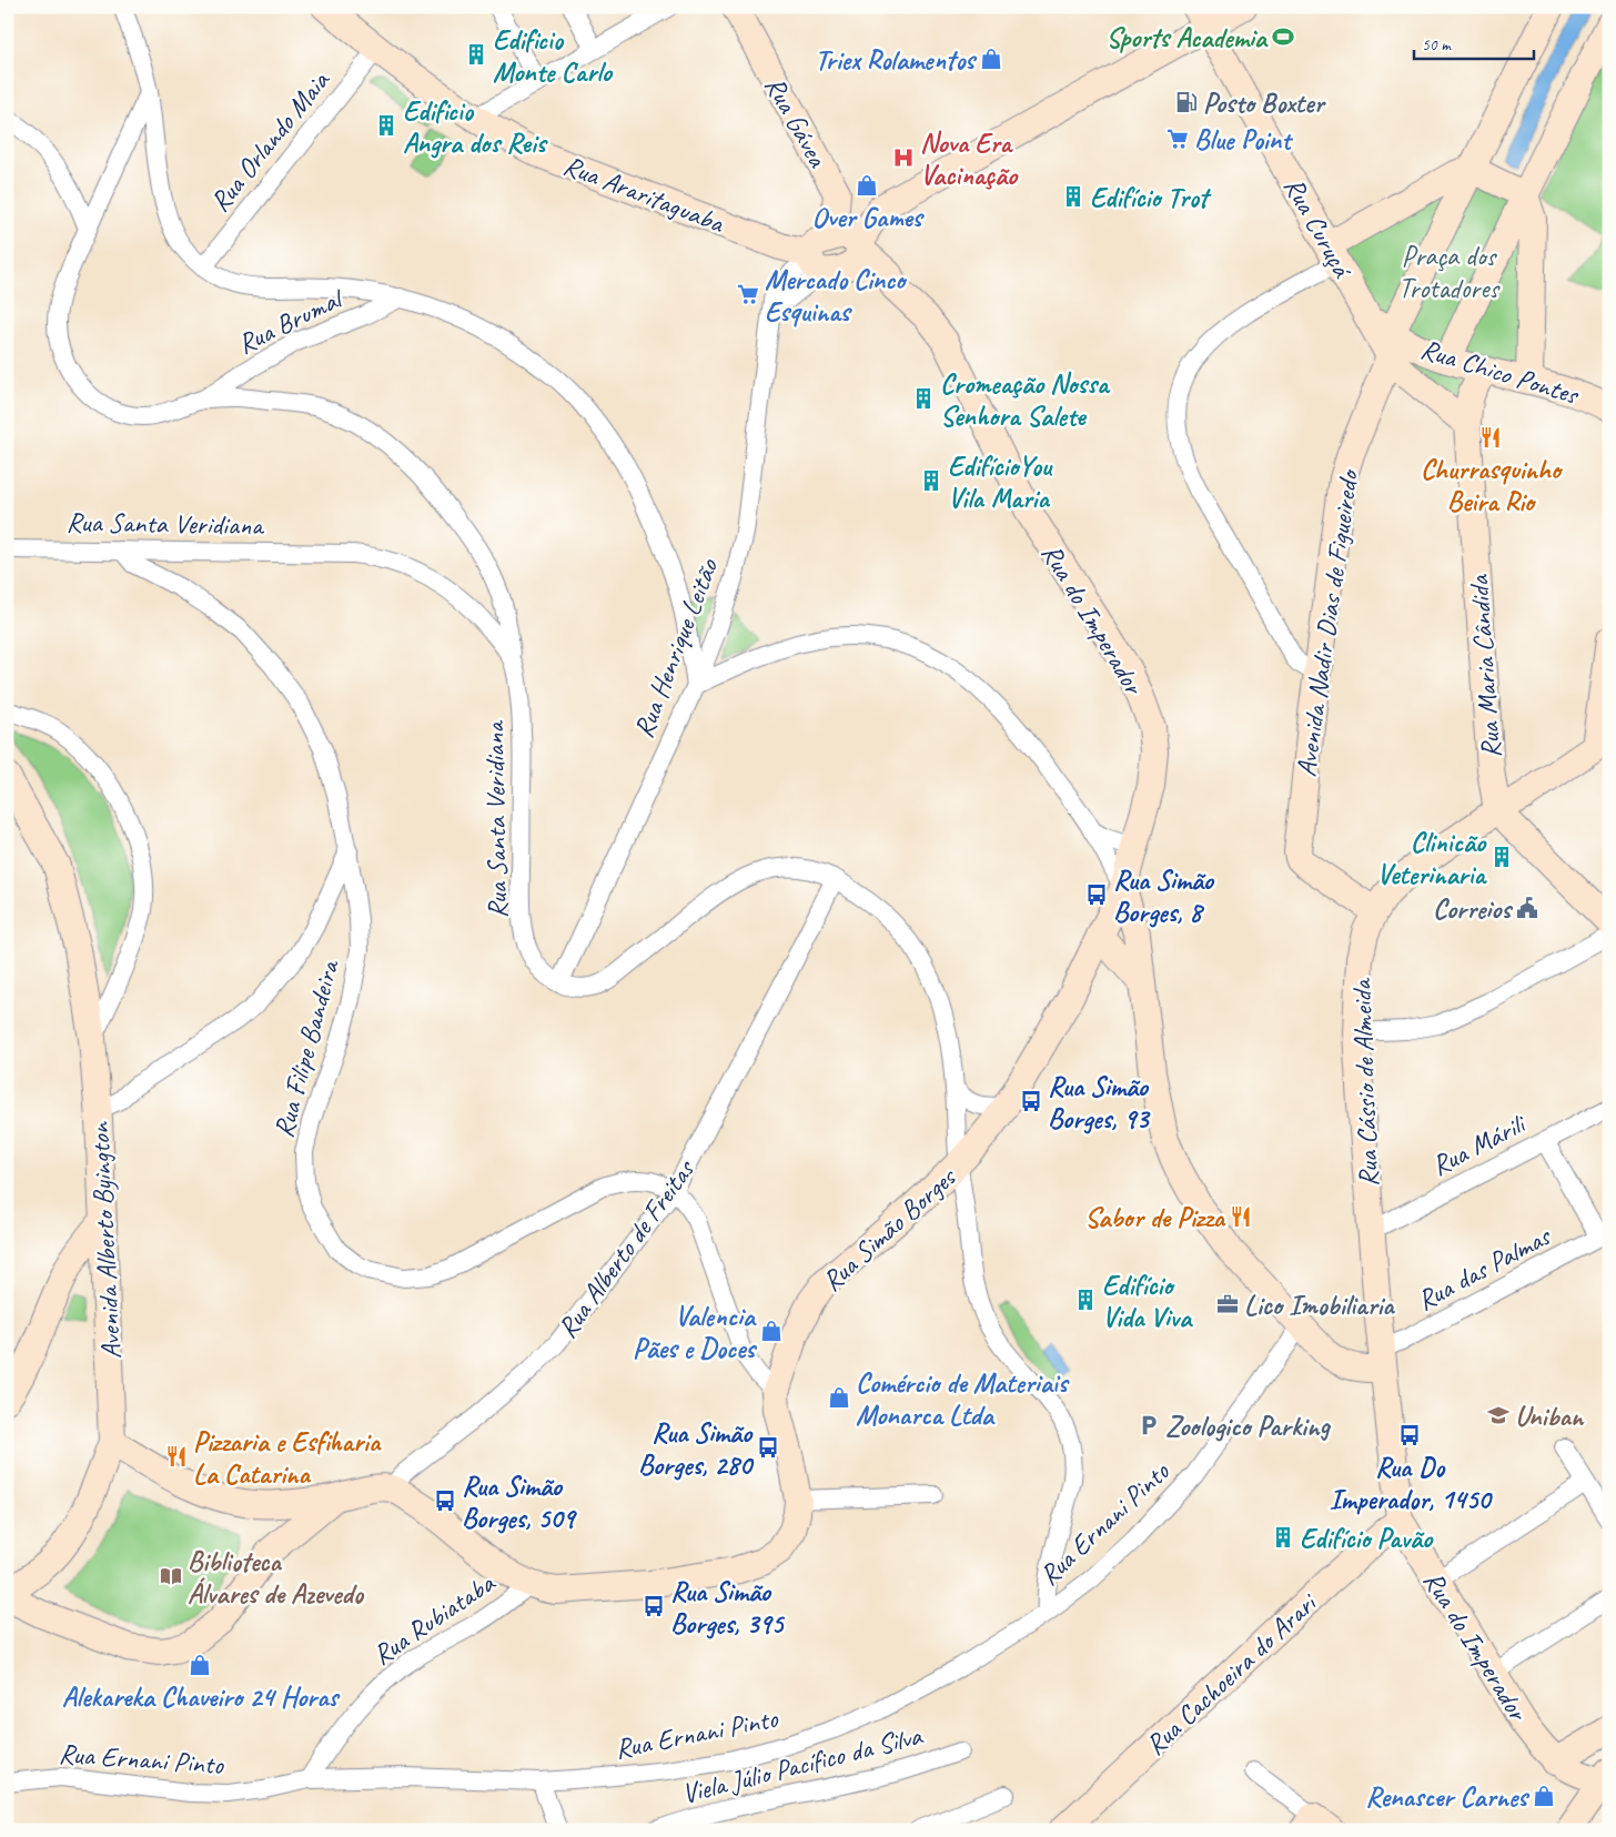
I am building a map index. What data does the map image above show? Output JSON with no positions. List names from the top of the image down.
{
  "streets": {
    "street": [
      "Rua Gávea",
      "Rua Orlando Maia",
      "Rua Araritaguaba",
      "Rua Curuçá",
      "Rua Brumal",
      "Rua Chico Pontes",
      "Rua Santa Veridiana",
      "Rua do Imperador",
      "Avenida Nadir Dias de Figueiredo",
      "Rua Henrique Leitão",
      "Rua Maria Cândida",
      "Rua Filipe Bandeira",
      "Rua Cássio de Almeida",
      "Rua Márili",
      "Rua Simão Borges",
      "Avenida Alberto Byington",
      "Rua Alberto de Freitas",
      "Rua das Palmas",
      "Rua Ernani Pinto",
      "Rua Rubiataba",
      "Rua Cachoeira do Arari",
      "Viela Júlio Pacífico da Silva"
    ]
  },
  "crossings": [
    ["Rua Gávea", "Rua Araritaguaba"],
    ["Rua Gávea", "Rua do Imperador"],
    ["Rua Gávea", "Rua Henrique Leitão"],
    ["Rua Orlando Maia", "Rua Araritaguaba"],
    ["Rua Araritaguaba", "Rua do Imperador"],
    ["Rua Araritaguaba", "Rua Henrique Leitão"],
    ["Rua Curuçá", "Rua Chico Pontes"],
    ["Rua Curuçá", "Avenida Nadir Dias de Figueiredo"],
    ["Rua Curuçá", "Rua Maria Cândida"],
    ["Rua Chico Pontes", "Avenida Nadir Dias de Figueiredo"],
    ["Rua Chico Pontes", "Rua Maria Cândida"],
    ["Rua Santa Veridiana", "Rua Henrique Leitão"],
    ["Rua Santa Veridiana", "Rua Filipe Bandeira"],
    ["Rua do Imperador", "Rua Henrique Leitão"],
    ["Rua do Imperador", "Rua Cássio de Almeida"],
    ["Rua do Imperador", "Rua Simão Borges"],
    ["Rua do Imperador", "Rua das Palmas"],
    ["Rua do Imperador", "Rua Cachoeira do Arari"],
    ["Avenida Nadir Dias de Figueiredo", "Rua Cássio de Almeida"],
    ["Rua Maria Cândida", "Rua Cássio de Almeida"],
    ["Rua Filipe Bandeira", "Rua Alberto de Freitas"],
    ["Rua Cássio de Almeida", "Rua Márili"],
    ["Rua Cássio de Almeida", "Rua das Palmas"],
    ["Rua Simão Borges", "Rua Alberto de Freitas"],
    ["Rua Simão Borges", "Rua Rubiataba"],
    ["Rua Ernani Pinto", "Rua Rubiataba"]
  ],
  "parks": ["Praça dos Trotadores"],
  "places": {
    "sports": ["Sports Academia"],
    "building": [
      "Edificio Monte Carlo",
      "Edificio Angra dos Reis",
      "Edifício Trot",
      "Cromeação Nossa Senhora Salete",
      "EdifícioYou Vila Maria",
      "Clinicão Veterinaria",
      "Edifício Vida Viva",
      "Edifício Pavão"
    ],
    "shop": [
      "Triex Rolamentos",
      "Over Games",
      "Valencia Pães e Doces",
      "Comércio de Materiais Monarca Ltda",
      "Alekareka Chaveiro 24 Horas",
      "Renascer Carnes"
    ],
    "fuel station": ["Posto Boxter"],
    "supermarket": ["Blue Point", "Mercado Cinco Esquinas"],
    "hospital": ["Nova Era Vacinação"],
    "restaurant": ["Churrasquinho Beira Rio", "Sabor de Pizza", "Pizzaria e Esfiharia La Catarina"],
    "bus stop": [
      "Rua Simão Borges, 8",
      "Rua Simão Borges, 93",
      "Rua Do Imperador, 1450",
      "Rua Simão Borges, 280",
      "Rua Simão Borges, 509",
      "Rua Simão Borges, 395"
    ],
    "public building": ["Correios"],
    "office": ["Lico Imobiliaria"],
    "school or university": ["Uniban"],
    "parking": ["Zoologico Parking"],
    "library": ["Biblioteca Álvares de Azevedo"]
  },
  "scale_bar": "50 m"
}
